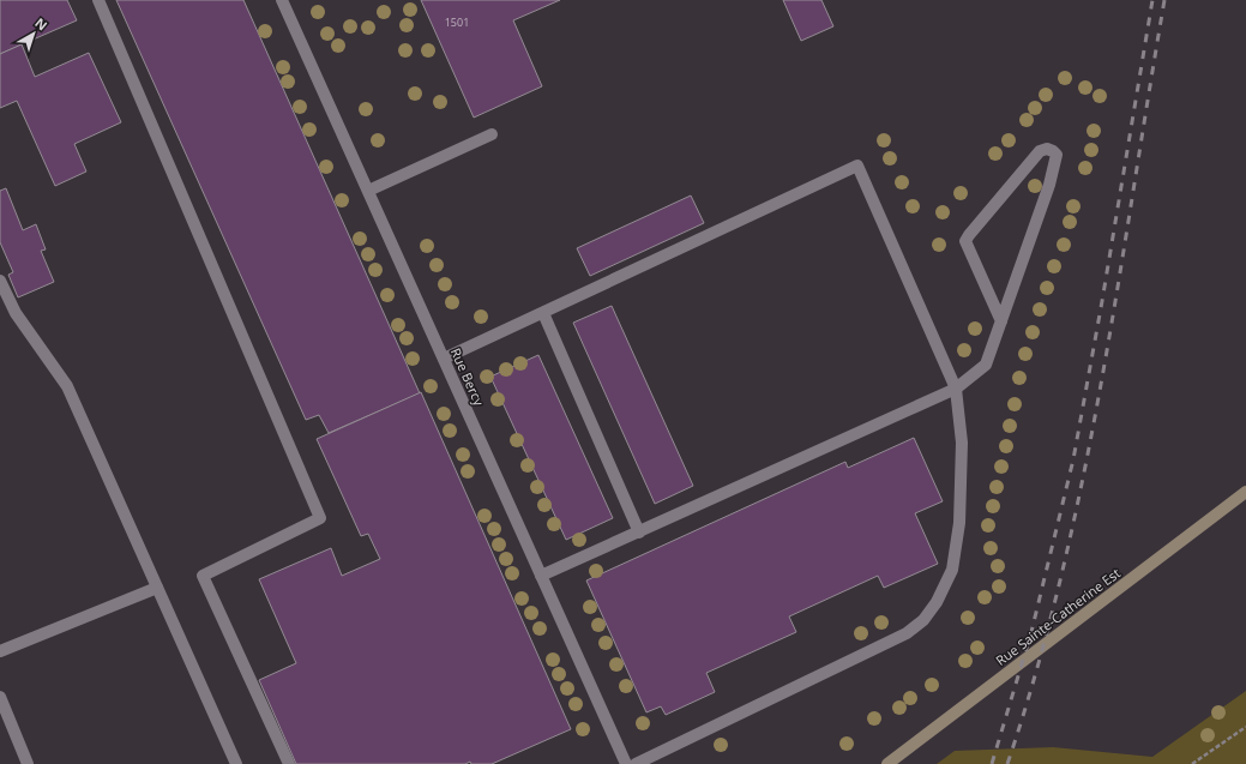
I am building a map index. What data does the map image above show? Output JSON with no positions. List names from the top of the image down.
{
  "streets": {
    "street": ["Rue Bercy", "Rue Sainte-Catherine Est"]
  },
  "house_numbers": ["1501"],
  "north": "top right"
}
